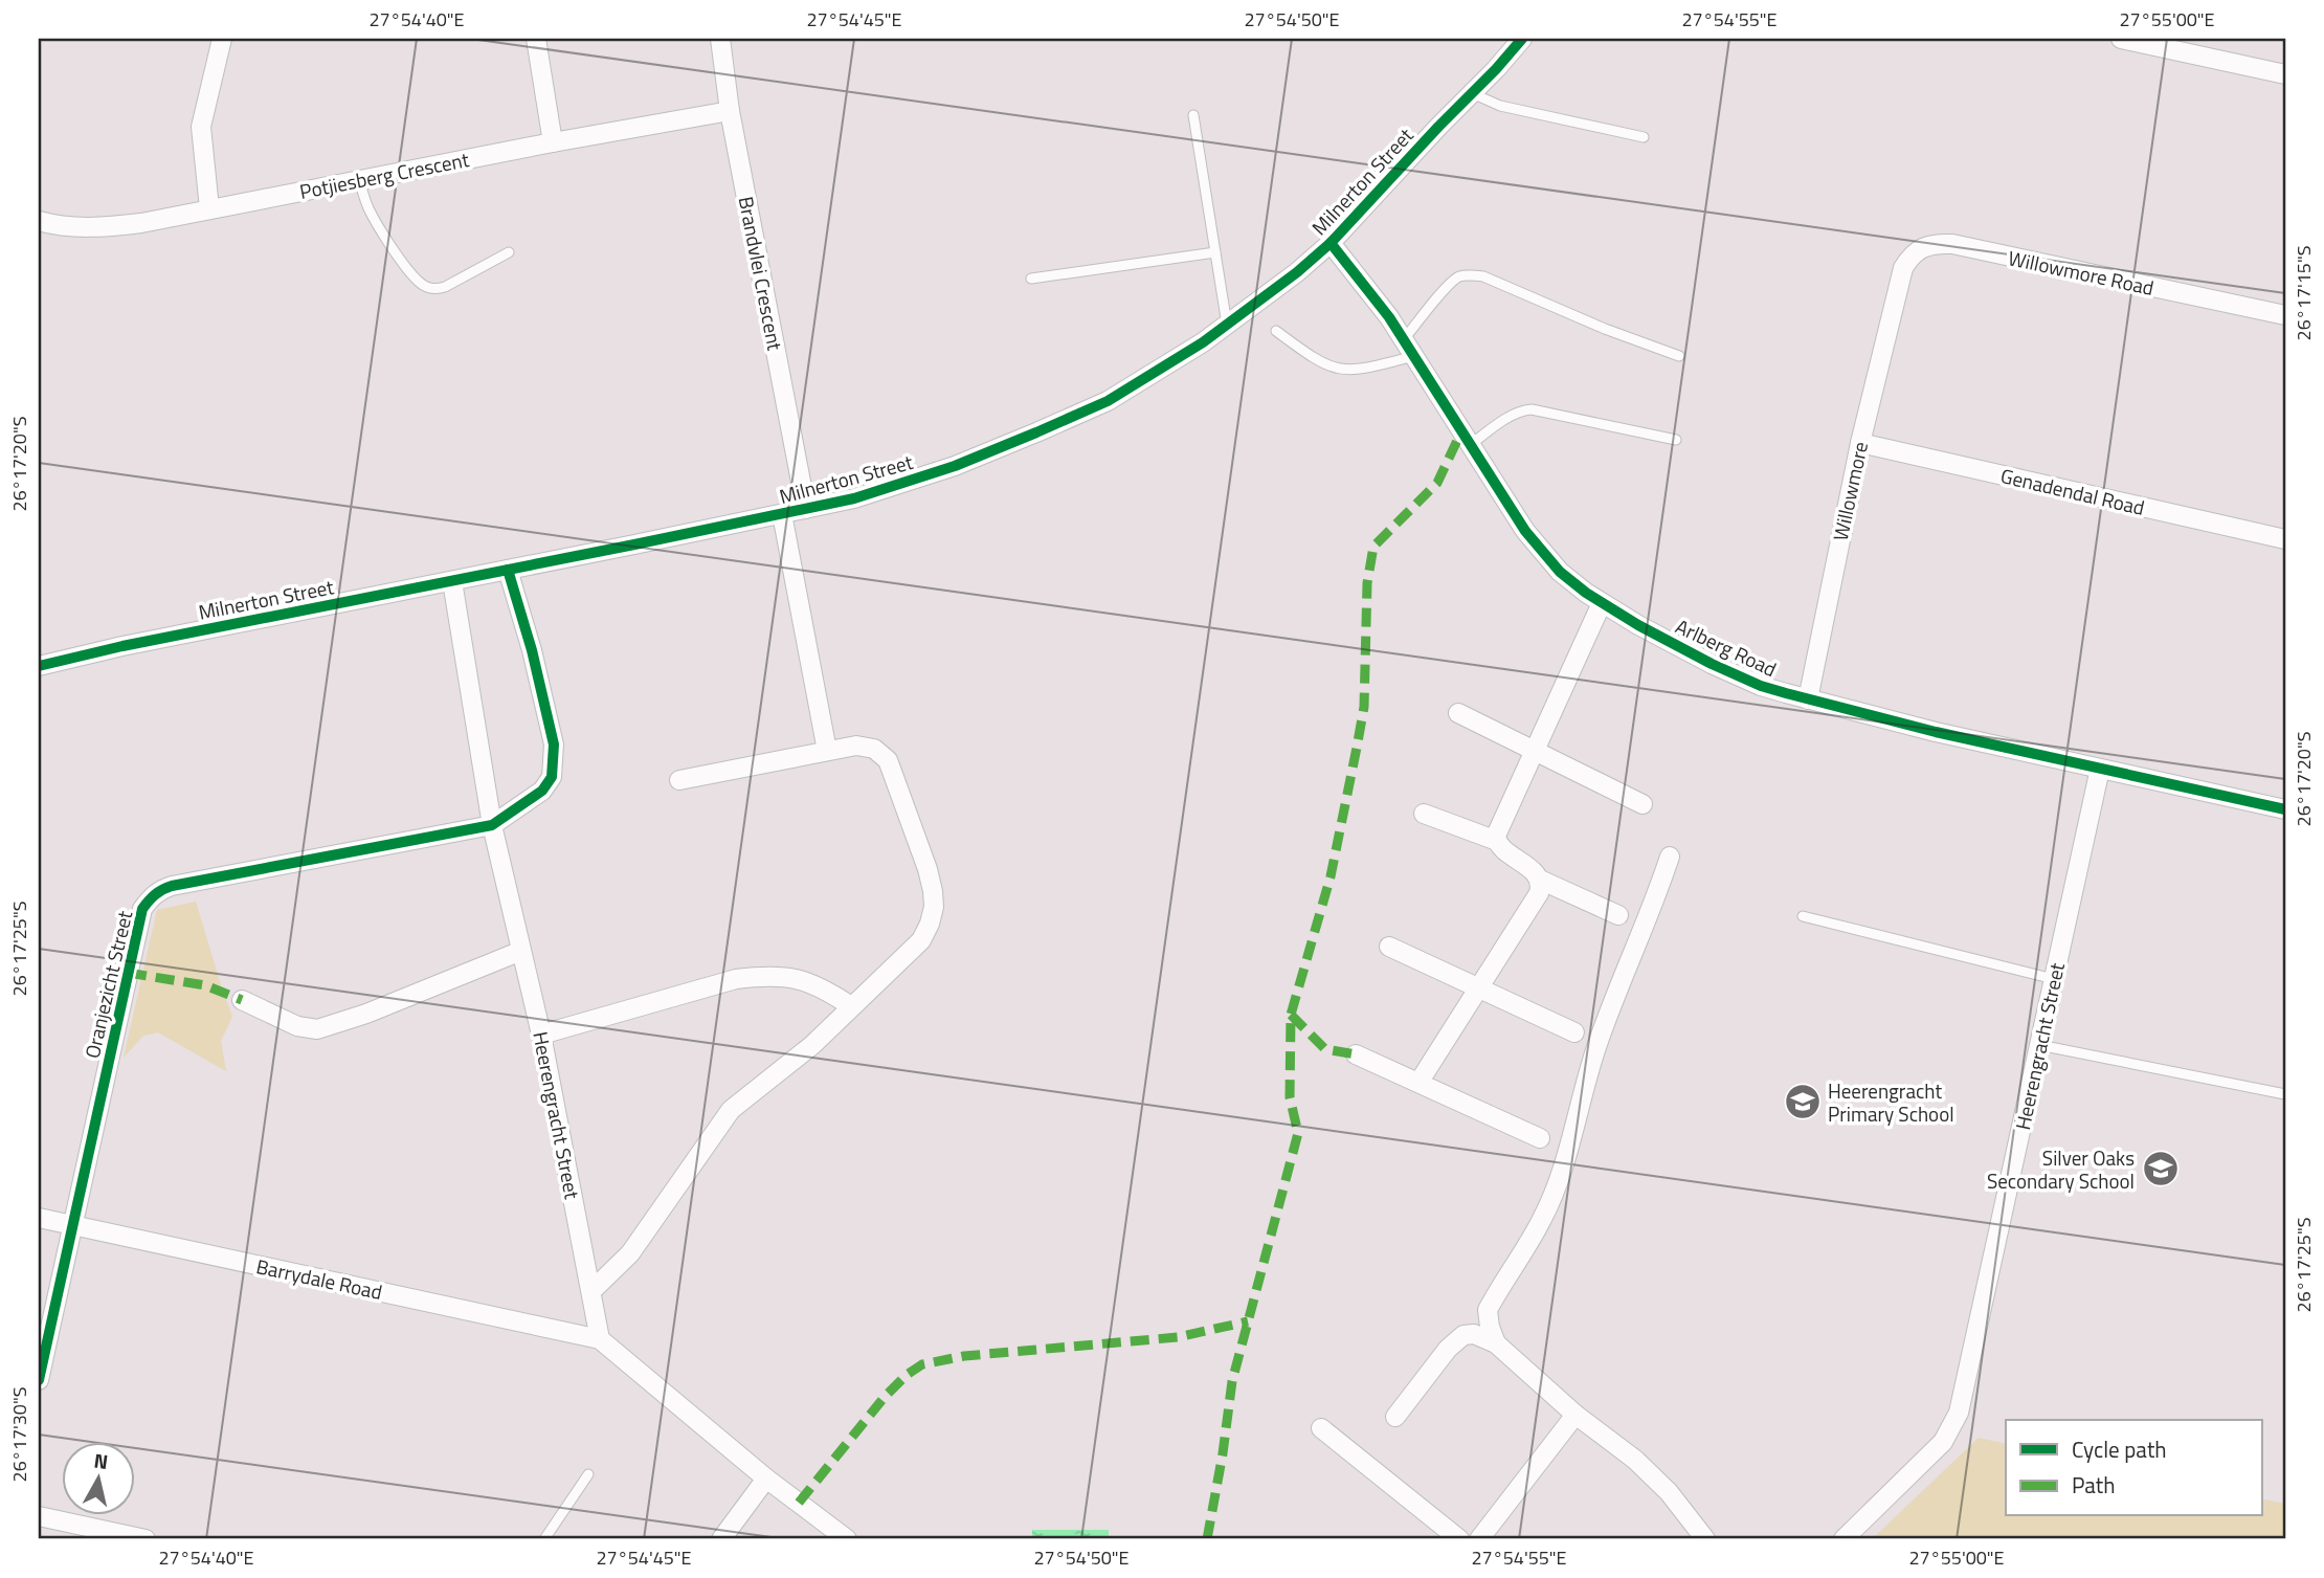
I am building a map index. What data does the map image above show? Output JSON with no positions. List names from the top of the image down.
{
  "streets": {
    "street": [
      "Potjiesberg Crescent",
      "Milnerton Street",
      "Willowmore Road",
      "Brandvlei Crescent",
      "Willowmore",
      "Genadendal Road",
      "Arlberg Road",
      "Oranjezicht Street",
      "Heerengracht Street",
      "Barrydale Road"
    ]
  },
  "crossings": [
    ["Potjiesberg Crescent", "Brandvlei Crescent"],
    ["Milnerton Street", "Brandvlei Crescent"],
    ["Milnerton Street", "Arlberg Road"],
    ["Milnerton Street", "Heerengracht Street"],
    ["Willowmore Road", "Willowmore"],
    ["Willowmore", "Genadendal Road"],
    ["Willowmore", "Arlberg Road"],
    ["Arlberg Road", "Heerengracht Street"],
    ["Oranjezicht Street", "Heerengracht Street"],
    ["Oranjezicht Street", "Barrydale Road"],
    ["Heerengracht Street", "Barrydale Road"]
  ],
  "places": {
    "school or university": ["Heerengracht Primary School", "Silver Oaks Secondary School"]
  },
  "legend": ["Cycle path", "Path"],
  "north": "top",
  "coordinates": [
    "27°54'40\"E",
    "27°54'45\"E",
    "27°54'50\"E",
    "27°54'55\"E",
    "27°55'00\"E",
    "26°17'15\"S",
    "26°17'20\"S",
    "26°17'25\"S",
    "26°17'30\"S"
  ]
}
